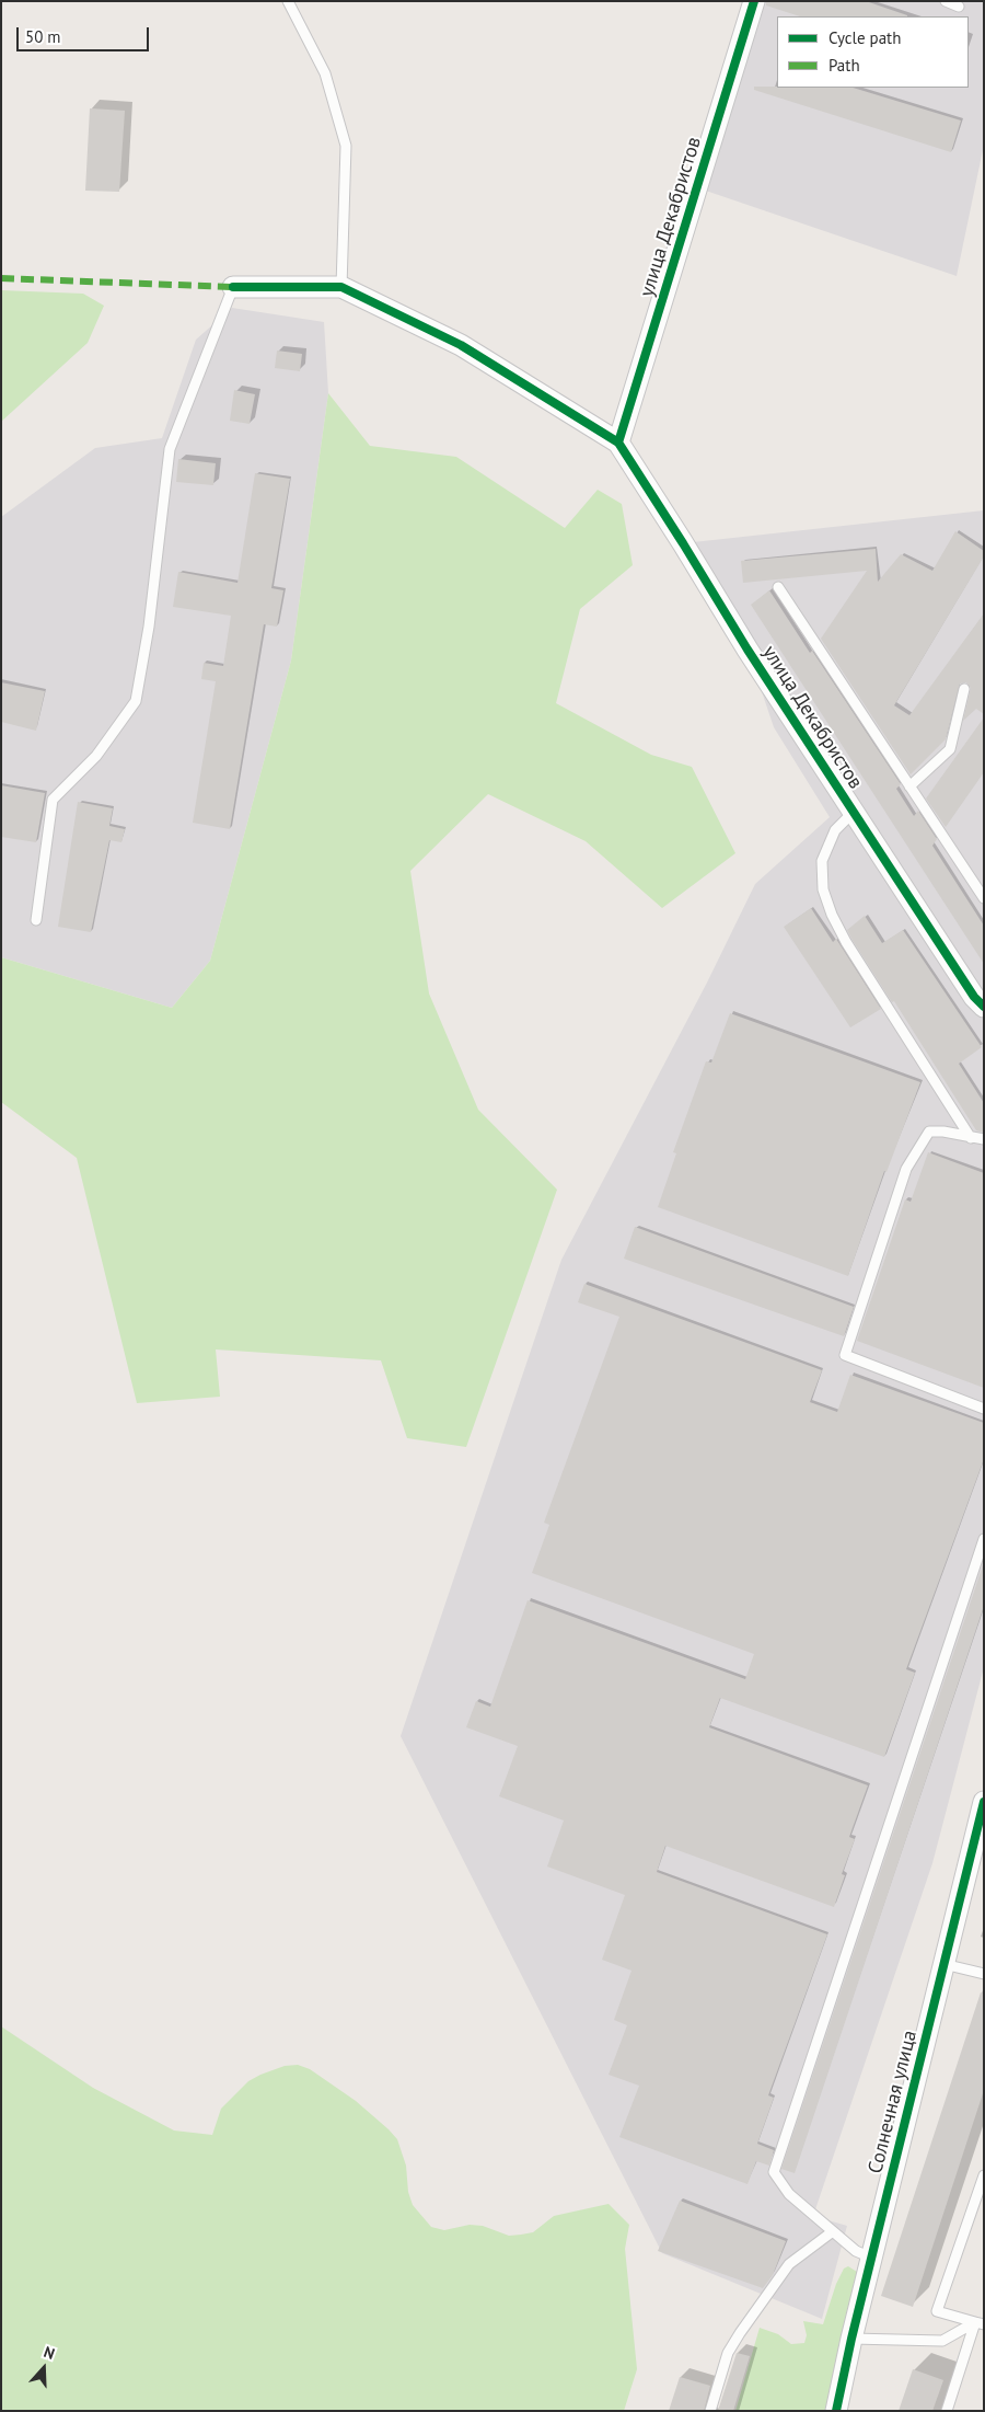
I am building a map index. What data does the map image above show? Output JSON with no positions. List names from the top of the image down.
{
  "streets": {
    "street": ["улица Декабристов", "Солнечная улица"]
  },
  "legend": ["Cycle path", "Path"],
  "scale_bar": "50 m",
  "north": "top"
}
